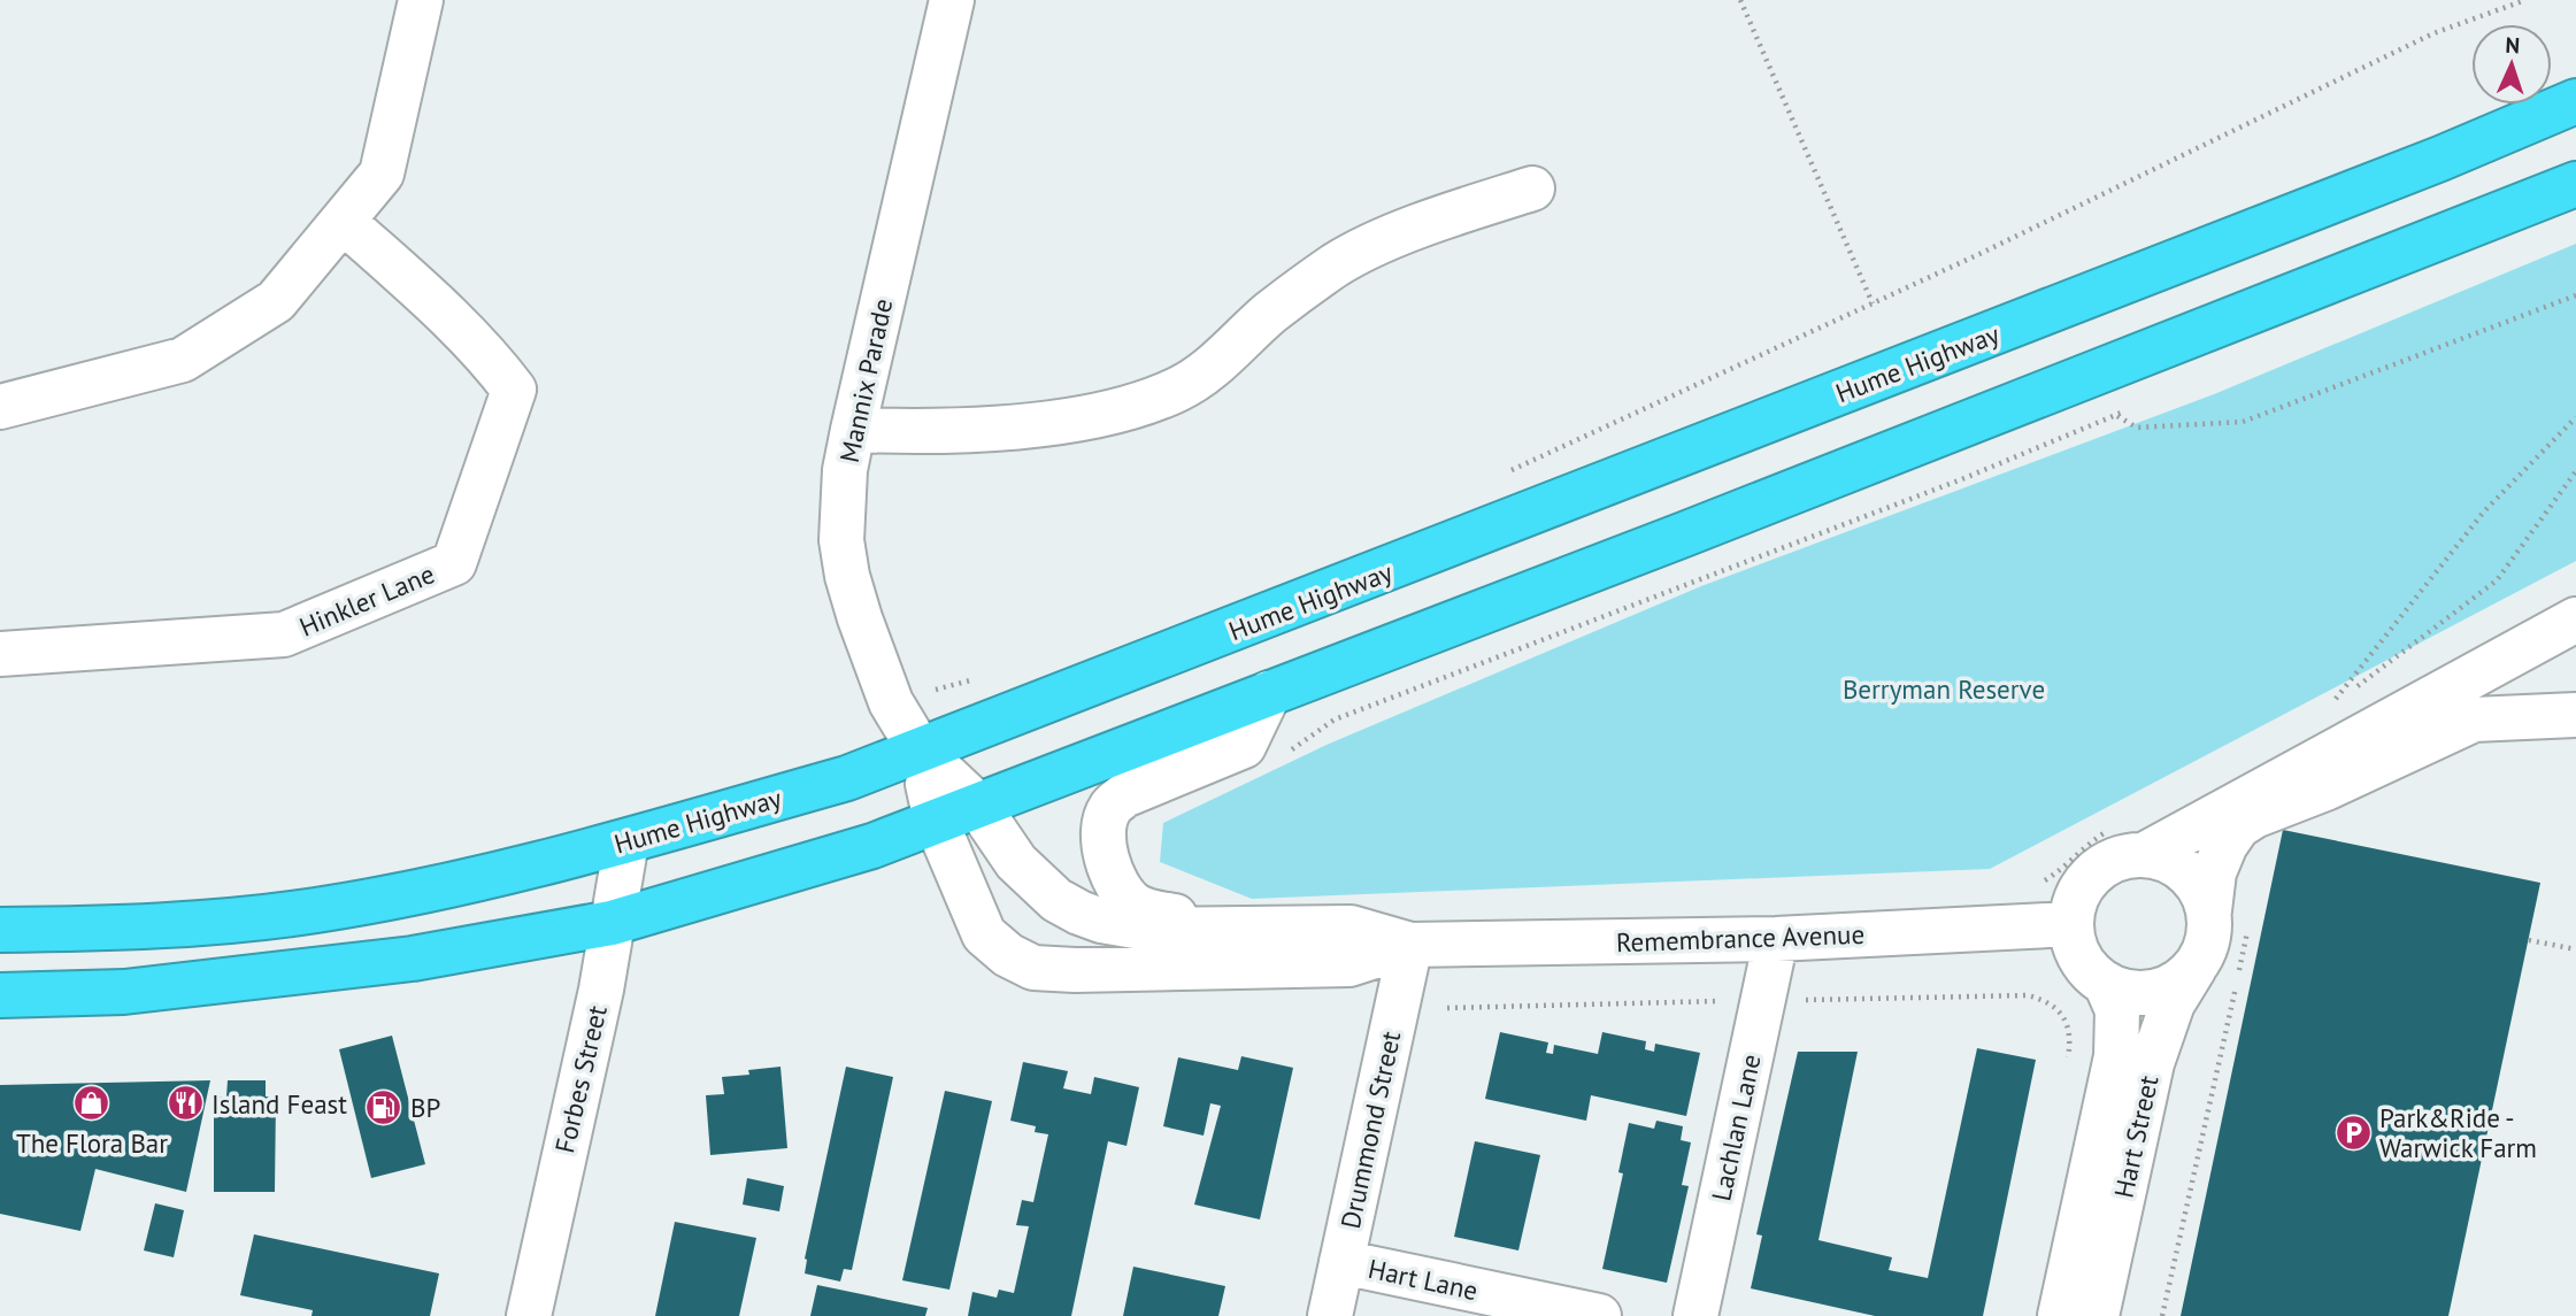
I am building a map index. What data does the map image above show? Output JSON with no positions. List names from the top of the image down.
{
  "streets": {
    "highway": ["Hume Highway"],
    "street": [
      "Mannix Parade",
      "Hinkler Lane",
      "Remembrance Avenue",
      "Forbes Street",
      "Lachlan Lane",
      "Drummond Street",
      "Hart Street",
      "Hart Lane"
    ]
  },
  "crossings": [
    ["Hume Highway", "Mannix Parade"],
    ["Hume Highway", "Forbes Street"],
    ["Mannix Parade", "Remembrance Avenue"],
    ["Remembrance Avenue", "Lachlan Lane"],
    ["Remembrance Avenue", "Drummond Street"],
    ["Remembrance Avenue", "Hart Street"],
    ["Drummond Street", "Hart Lane"]
  ],
  "parks": ["Berryman Reserve"],
  "places": {
    "shop": ["The Flora Bar"],
    "restaurant": ["Island Feast"],
    "fuel station": ["BP"],
    "parking": ["Park&Ride - Warwick Farm"]
  },
  "north": "top"
}
